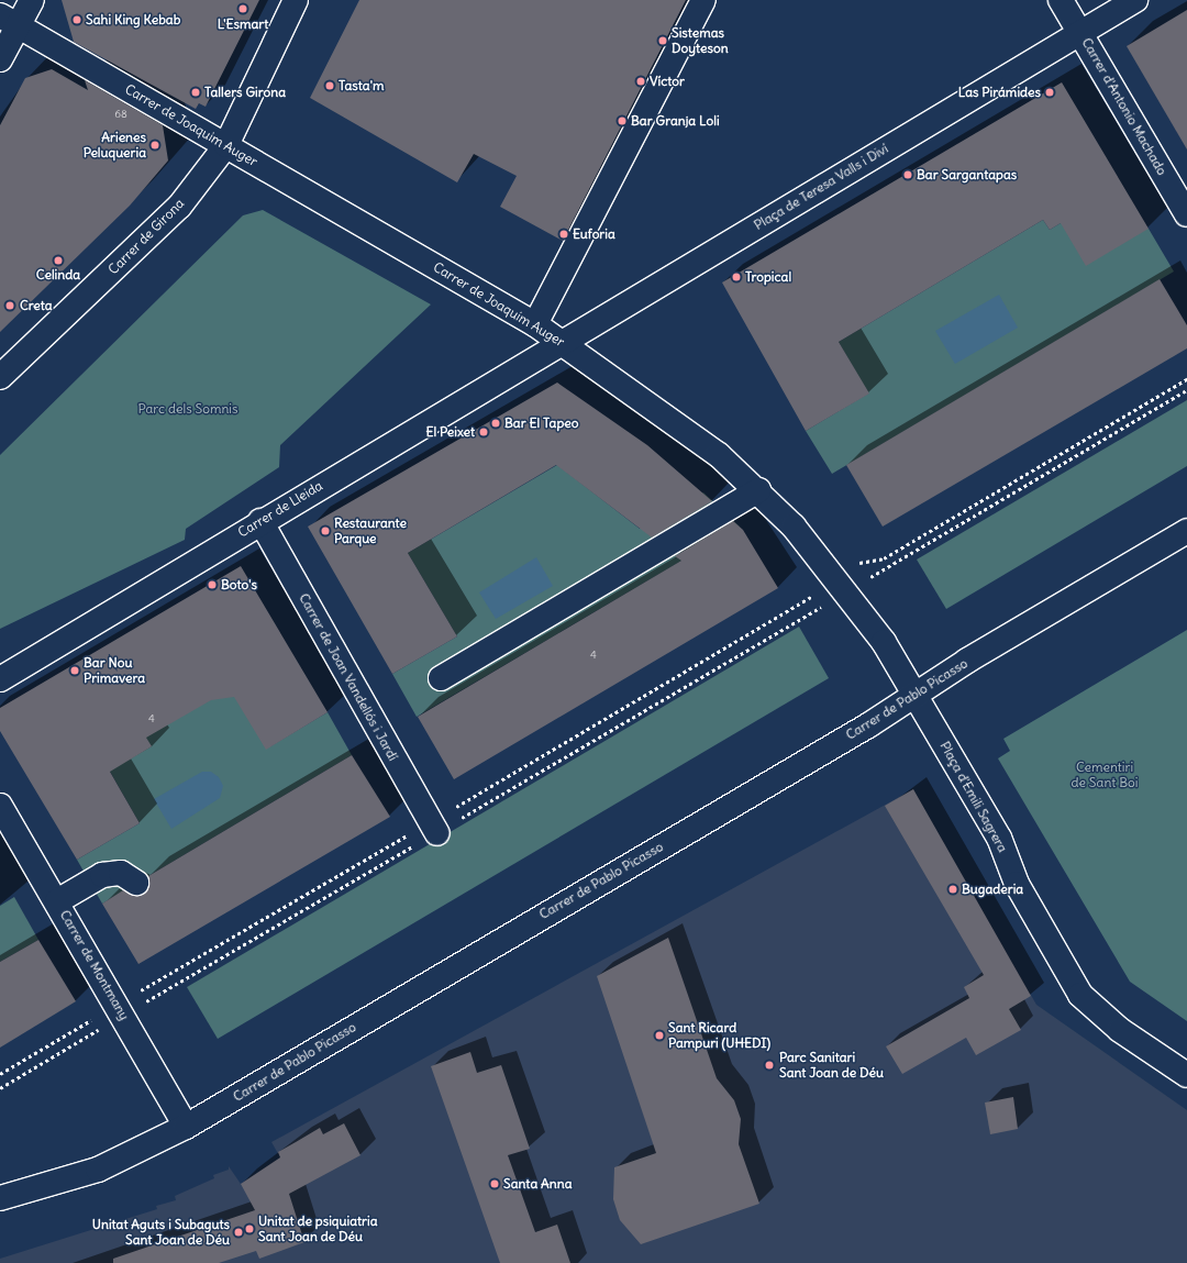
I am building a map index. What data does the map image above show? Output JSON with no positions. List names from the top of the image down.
{
  "streets": {
    "street": [
      "Carrer d'Antonio Machado",
      "Carrer de Joaquim Auger",
      "Plaça de Teresa Valls i Diví",
      "Carrer de Girona",
      "Carrer de Lleida",
      "Carrer de Joan Vandellós i Jardí",
      "Carrer de Pablo Picasso",
      "Plaça d'Emili Sagrera",
      "Carrer de Montmany"
    ]
  },
  "crossings": [
    ["Carrer d'Antonio Machado", "Plaça de Teresa Valls i Diví"],
    ["Carrer de Joaquim Auger", "Plaça de Teresa Valls i Diví"],
    ["Carrer de Joaquim Auger", "Carrer de Girona"],
    ["Carrer de Joaquim Auger", "Carrer de Lleida"],
    ["Carrer de Joaquim Auger", "Carrer de Pablo Picasso"],
    ["Carrer de Joaquim Auger", "Plaça d'Emili Sagrera"],
    ["Plaça de Teresa Valls i Diví", "Carrer de Lleida"],
    ["Carrer de Lleida", "Carrer de Joan Vandellós i Jardí"],
    ["Carrer de Pablo Picasso", "Plaça d'Emili Sagrera"],
    ["Carrer de Pablo Picasso", "Carrer de Montmany"]
  ],
  "parks": ["Parc dels Somnis", "Cementiri de Sant Boi"],
  "places": [
    "L'Esmart",
    "Sahi King Kebab",
    "Sistemas Doyteson",
    "Víctor",
    "Tasta'm",
    "Tallers Girona",
    "Las Pirámides",
    "Bar Granja Loli",
    "Arienes Peluqueria",
    "Bar Sargantapas",
    "Euforia",
    "Celinda",
    "Tropical",
    "Creta",
    "Bar El Tapeo",
    "El Peixet",
    "Restaurante Parque",
    "Boto's",
    "Bar Nou Primavera",
    "Bugaderia",
    "Sant Ricard Pampuri (UHEDI)",
    "Parc Sanitari Sant Joan de Déu",
    "Santa Anna",
    "Unitat de psiquiatria Sant Joan de Déu",
    "Unitat Aguts i Subaguts Sant Joan de Déu"
  ],
  "house_numbers": ["68", "4", "4"]
}
